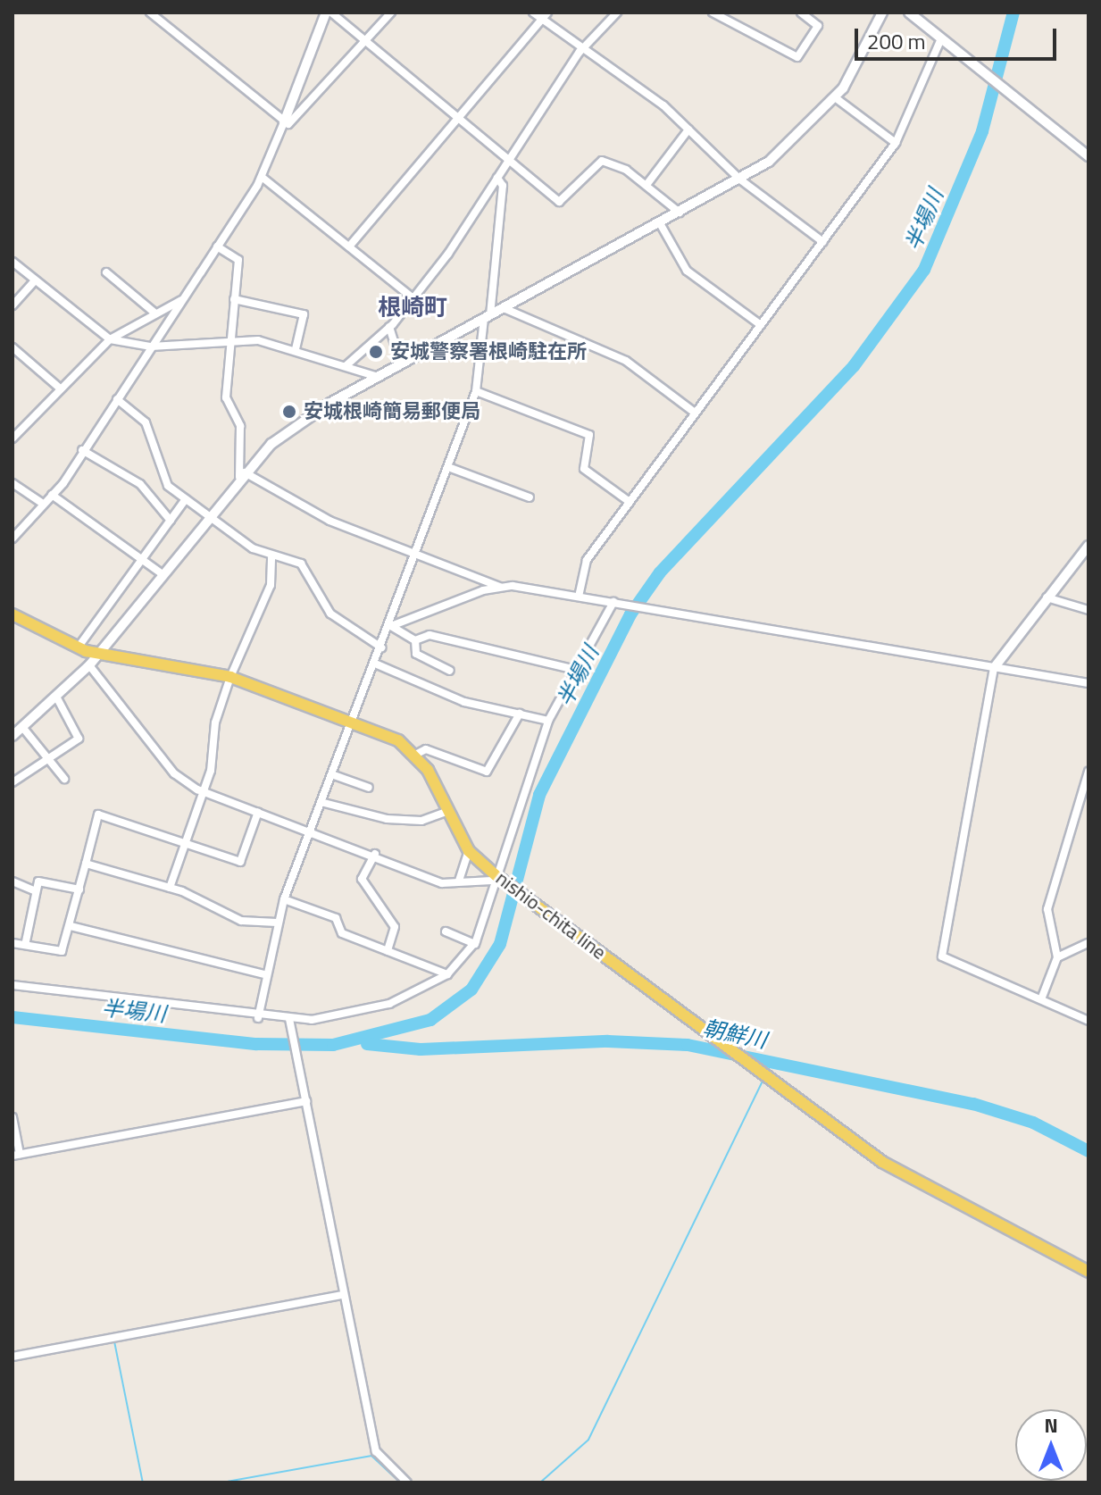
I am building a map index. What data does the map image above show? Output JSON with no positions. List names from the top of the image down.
{
  "streets": {
    "main road": ["nishio-chita line"]
  },
  "districts": ["根崎町"],
  "water": ["半場川", "朝鮮川"],
  "places": ["安城警察署根崎駐在所", "安城根崎簡易郵便局"],
  "scale_bar": "200 m",
  "north": "top"
}
